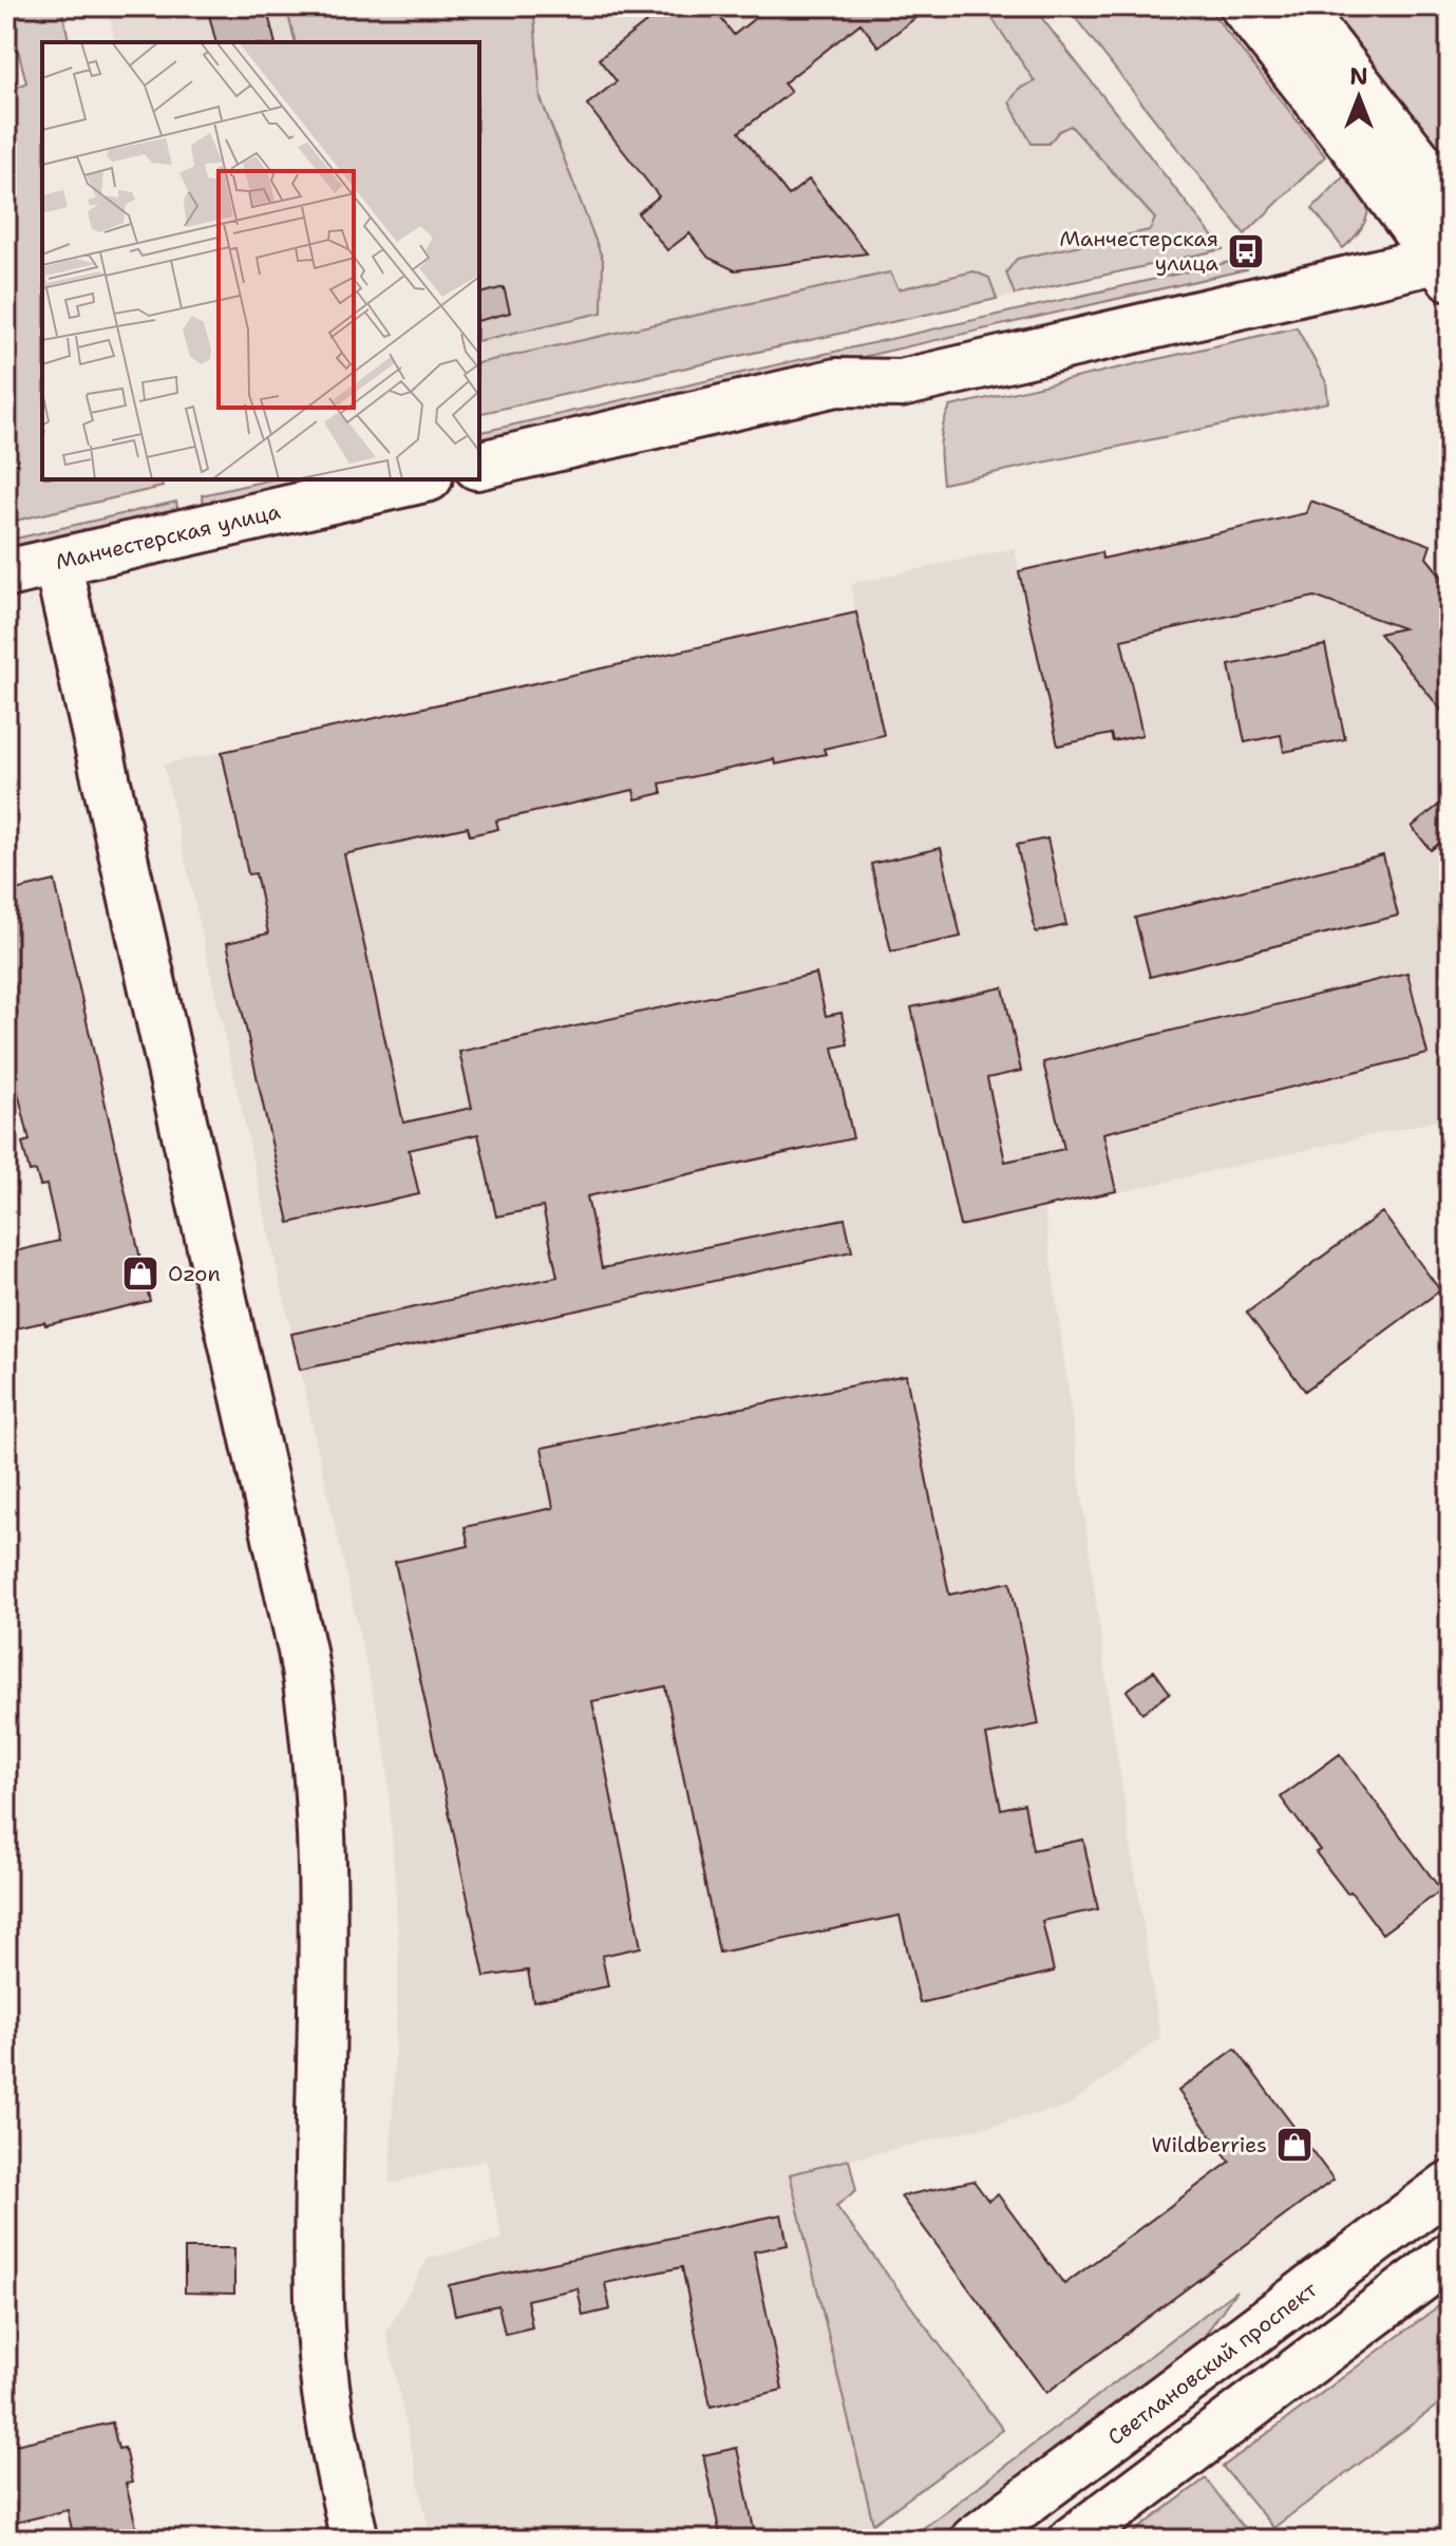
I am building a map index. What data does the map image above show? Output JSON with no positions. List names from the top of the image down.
{
  "streets": {
    "street": ["Манчестерская улица", "Светлановский проспект"]
  },
  "places": {
    "bus stop": ["Манчестерская улица"],
    "shop": ["Ozon", "Wildberries"]
  },
  "north": "top"
}
